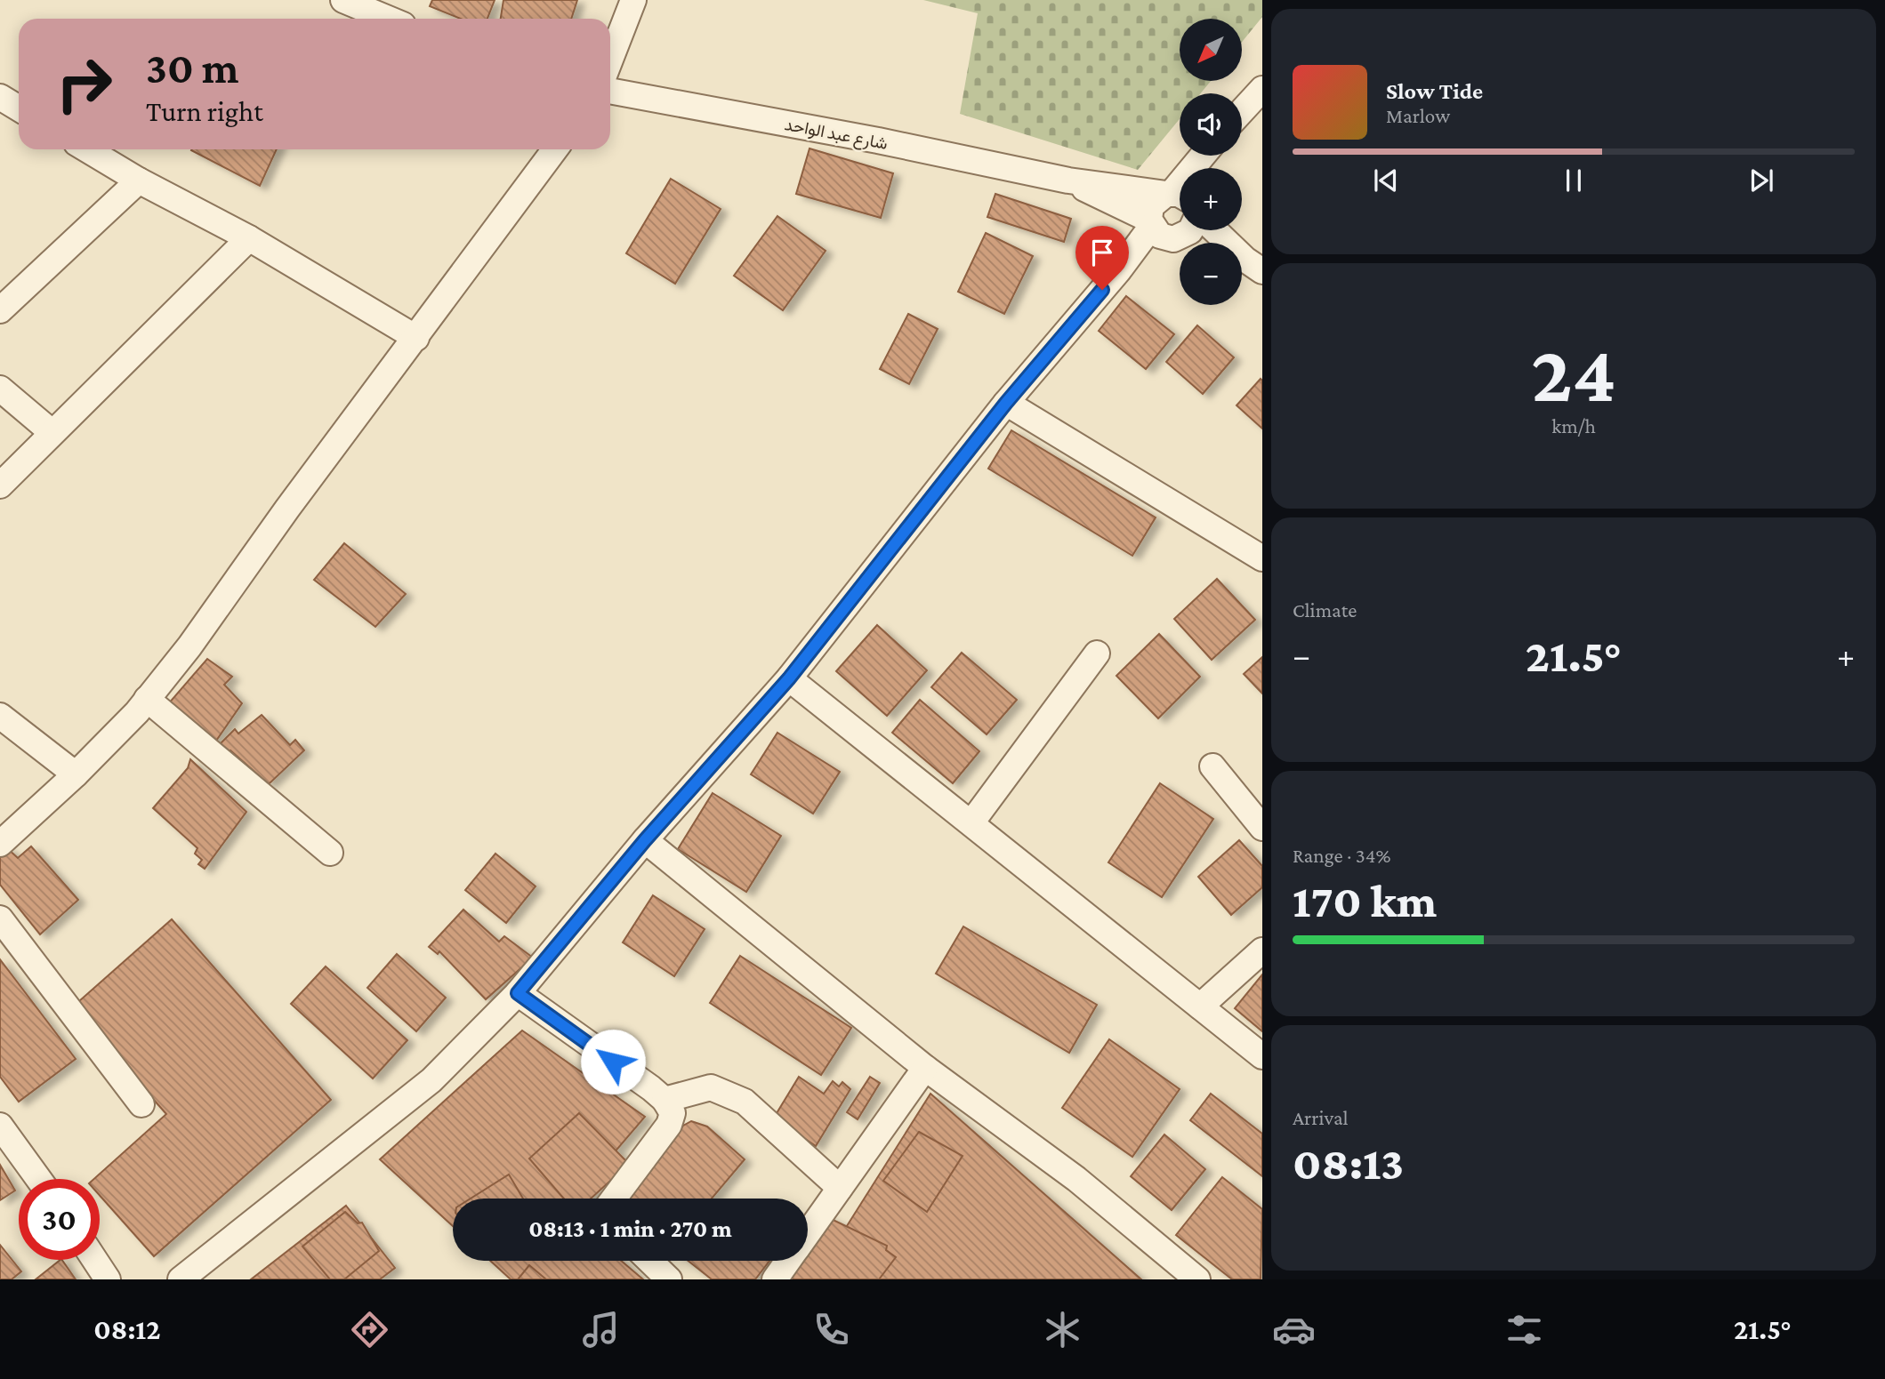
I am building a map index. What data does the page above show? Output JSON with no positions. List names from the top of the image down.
{
  "streets": {
    "street": ["شارع عبد الواحد"]
  },
  "north": "bottom left",
  "page": {
    "map_buttons": ["+", "−"],
    "turn": ["30 m", "Turn right"],
    "song": ["Slow Tide", "Marlow"],
    "tile": [
      ["24", "km/h"],
      "Climate",
      ["Range · 34%", "170 km"],
      ["Arrival", "08:13"]
    ],
    "heat": ["−", "21.5°", "+"],
    "limit": "30",
    "trip": "08:13 · 1 min · 270 m",
    "tabs": ["08:12", "21.5°"]
  }
}
